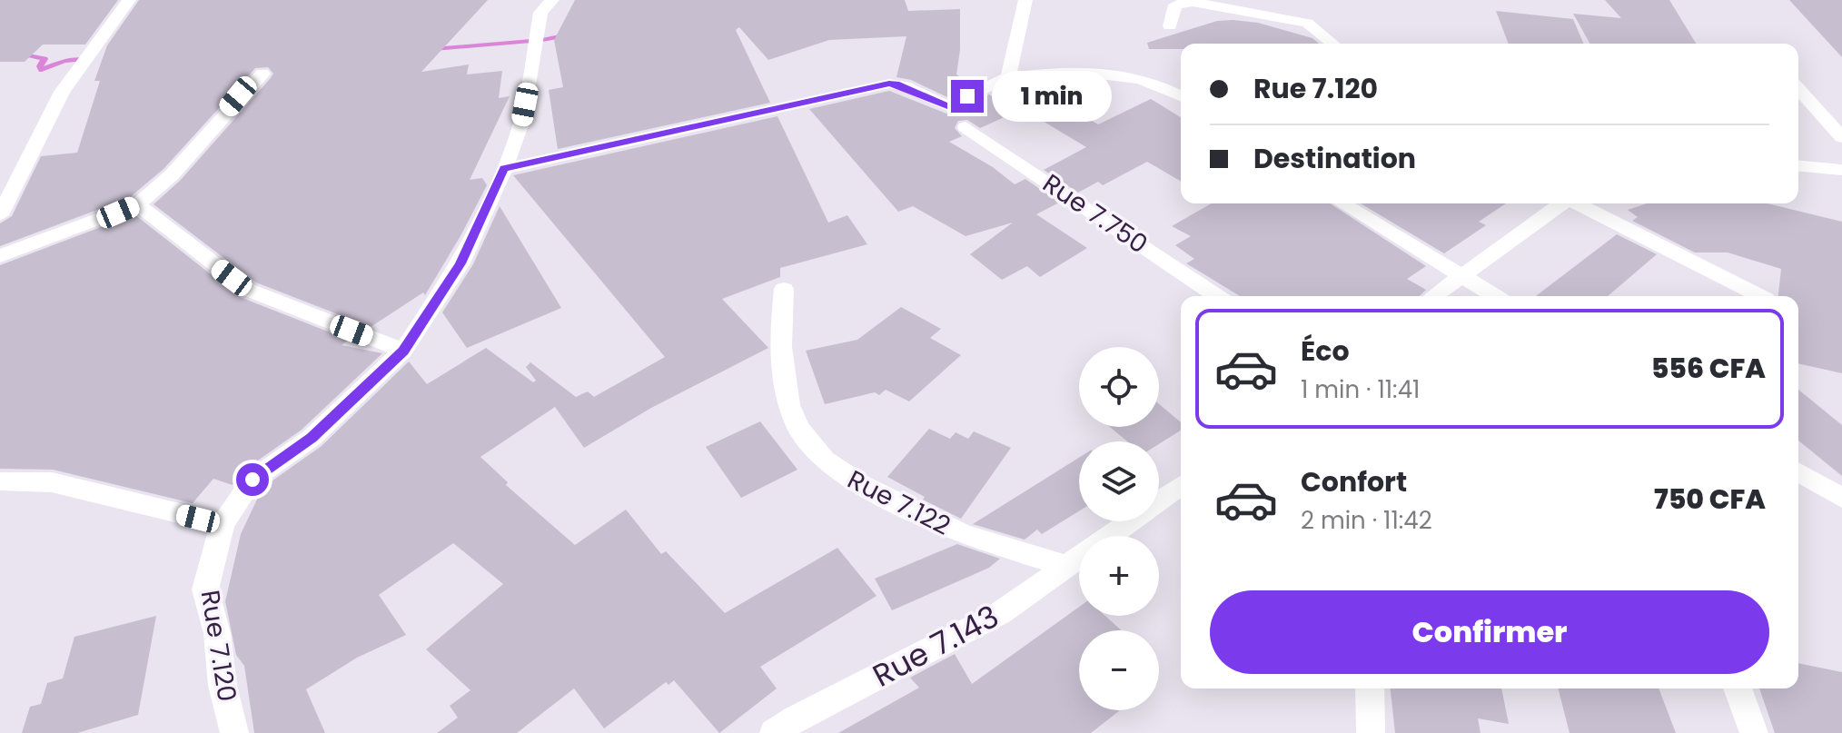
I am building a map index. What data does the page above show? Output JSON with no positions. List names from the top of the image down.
{
  "streets": {
    "street": [
      "Rue 7.750",
      "Rue 7.122",
      "Rue 7.120",
      "Rue 7.143"
    ]
  },
  "crossings": [
    ["Rue 7.122", "Rue 7.143"]
  ],
  "page": {
    "banner": ["Rue 7.120", "Destination"],
    "bubble": "1 min",
    "list": [
      {
        "name": "Éco",
        "note": "1 min · 11:41",
        "value": "556 CFA"
      },
      {
        "name": "Confort",
        "note": "2 min · 11:42",
        "value": "750 CFA"
      }
    ],
    "map_buttons": ["+", "−"],
    "buttons": "Confirmer"
  }
}
